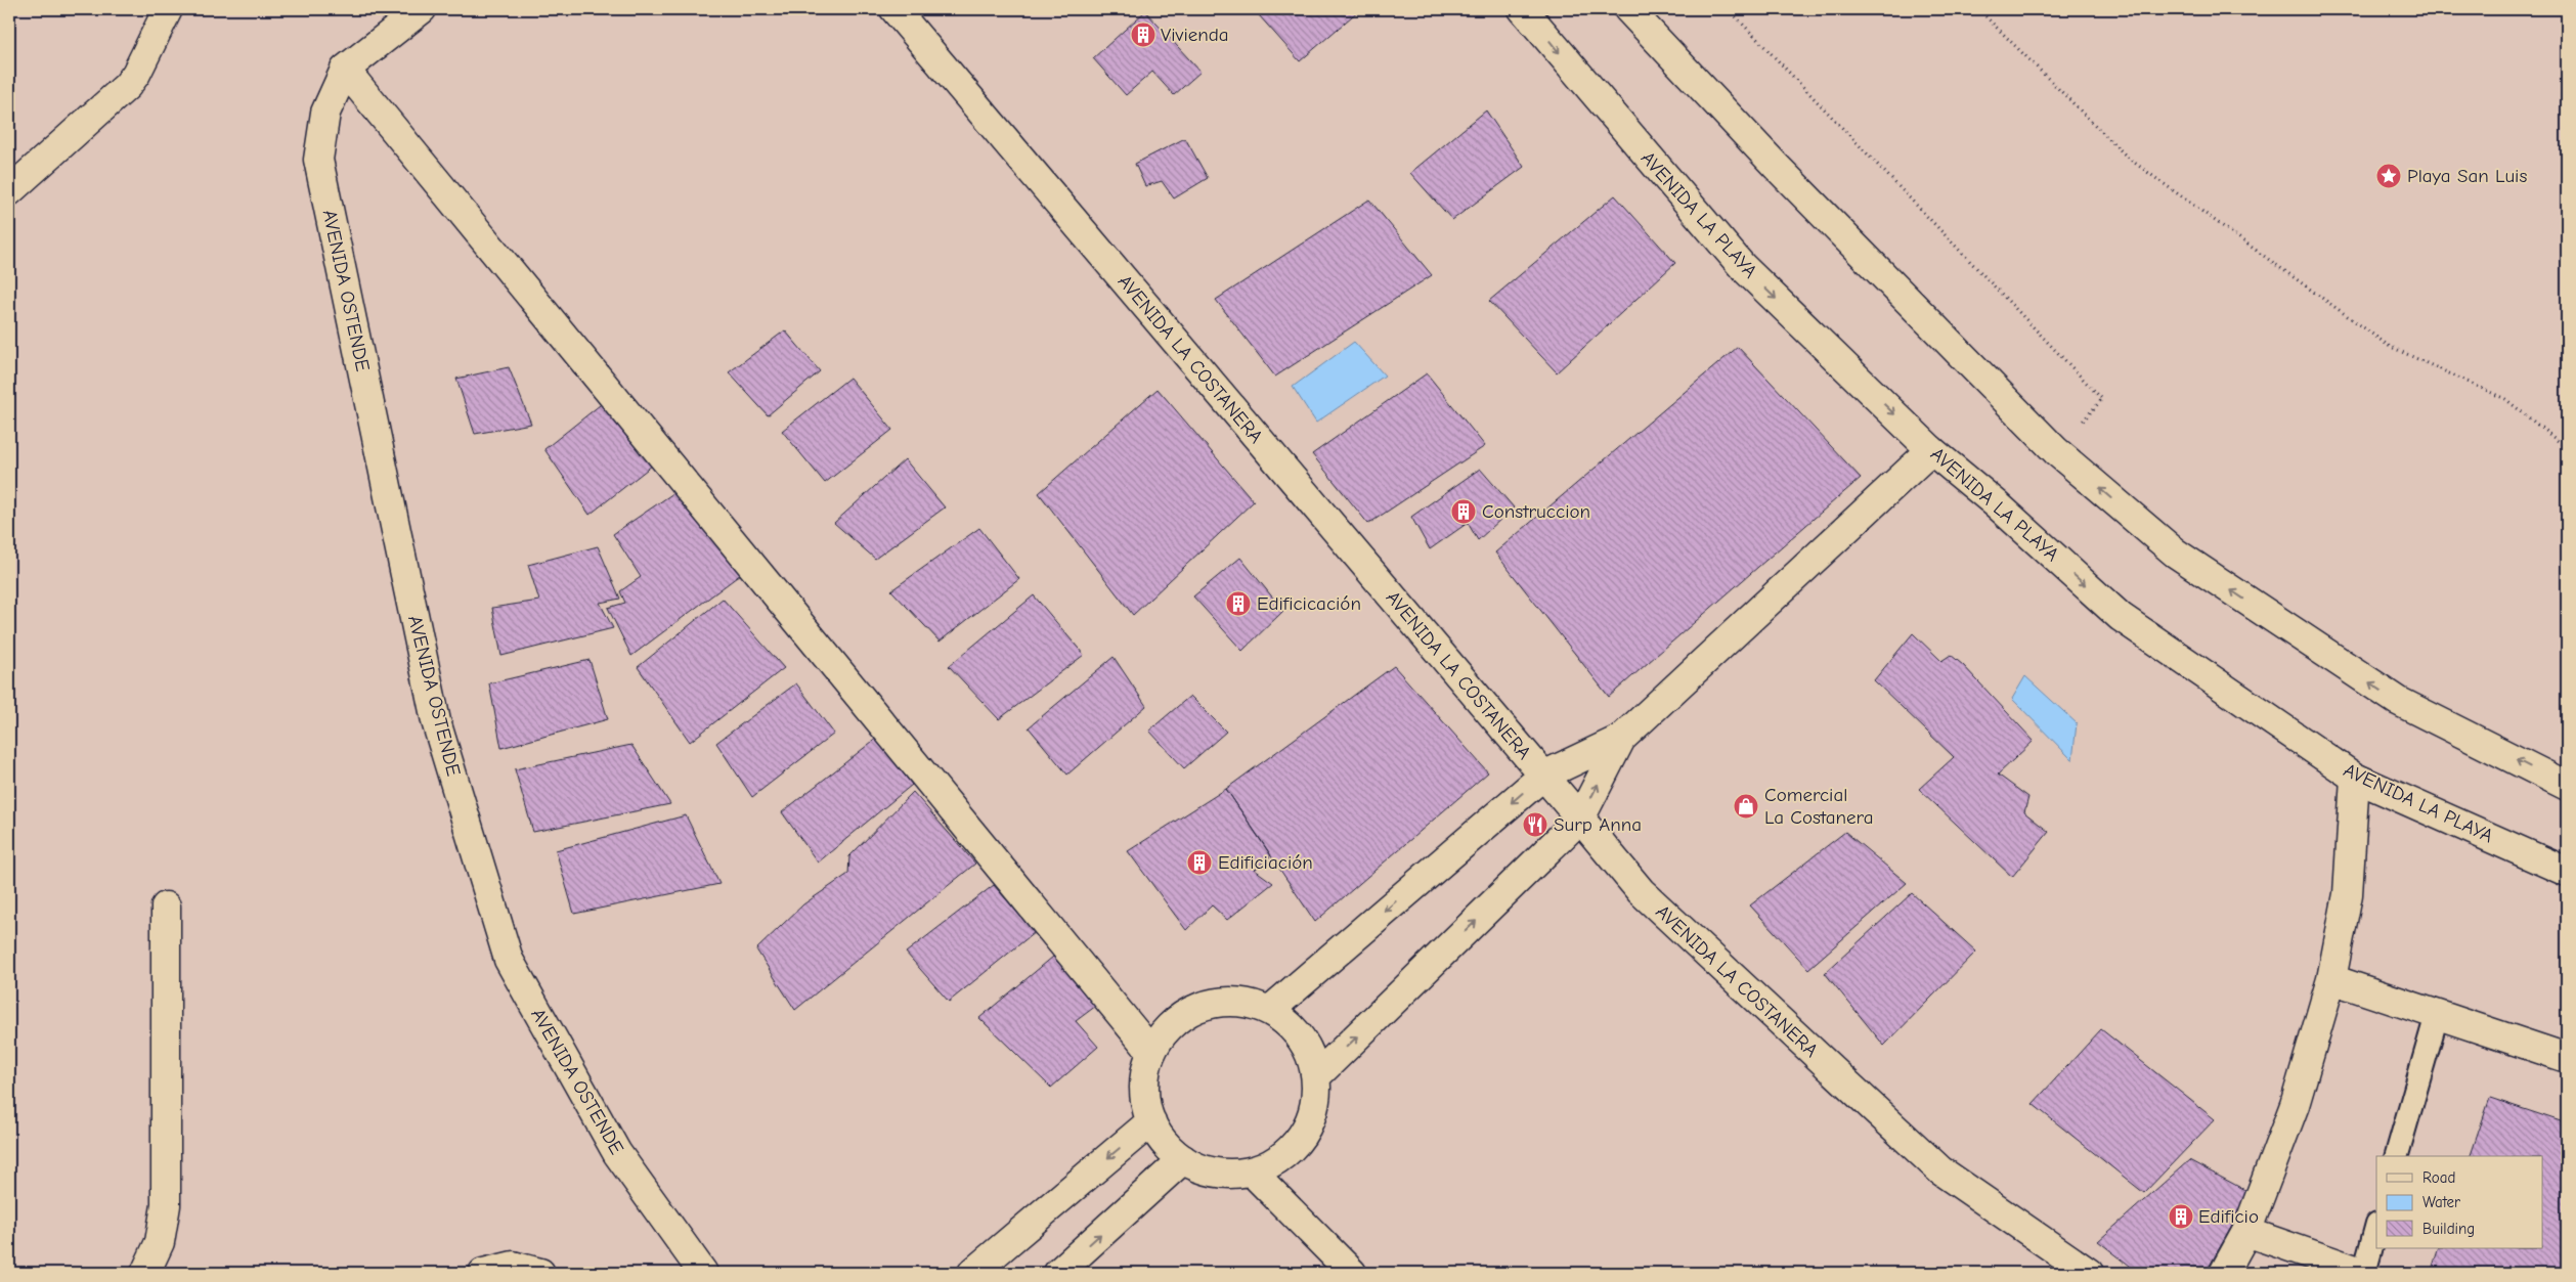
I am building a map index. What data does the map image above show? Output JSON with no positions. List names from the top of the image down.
{
  "streets": {
    "street": ["AVENIDA LA PLAYA", "AVENIDA OSTENDE", "AVENIDA LA COSTANERA"]
  },
  "places": {
    "building": [
      "Vivienda",
      "Construccion",
      "Edificicación",
      "Edificiación",
      "Edificio"
    ],
    "place": ["Playa San Luis"],
    "shop": ["Comercial La Costanera"],
    "restaurant": ["Surp Anna"]
  },
  "legend": ["Road", "Water", "Building"]
}
